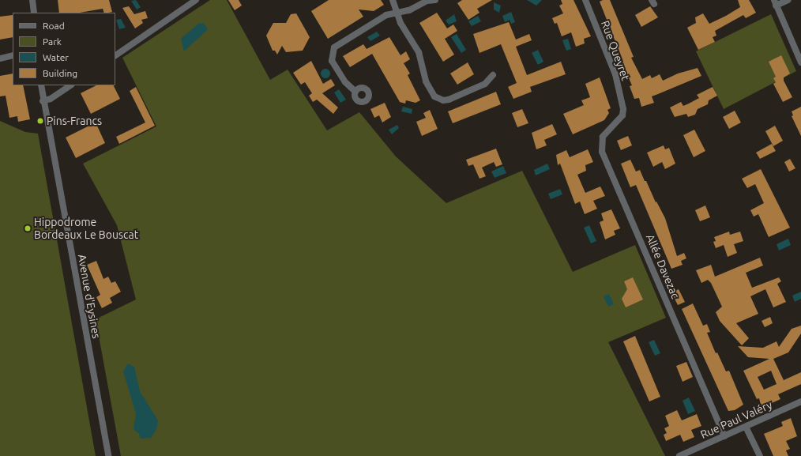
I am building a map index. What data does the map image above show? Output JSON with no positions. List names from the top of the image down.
{
  "streets": {
    "street": [
      "Rue Queyret",
      "Allée Davezac",
      "Avenue d'Eysines",
      "Rue Paul Valéry"
    ]
  },
  "crossings": [
    ["Rue Queyret", "Allée Davezac"],
    ["Allée Davezac", "Rue Paul Valéry"]
  ],
  "places": ["Pins-Francs", "Hippodrome Bordeaux Le Bouscat"],
  "legend": [
    "Road",
    "Park",
    "Water",
    "Building"
  ]
}
